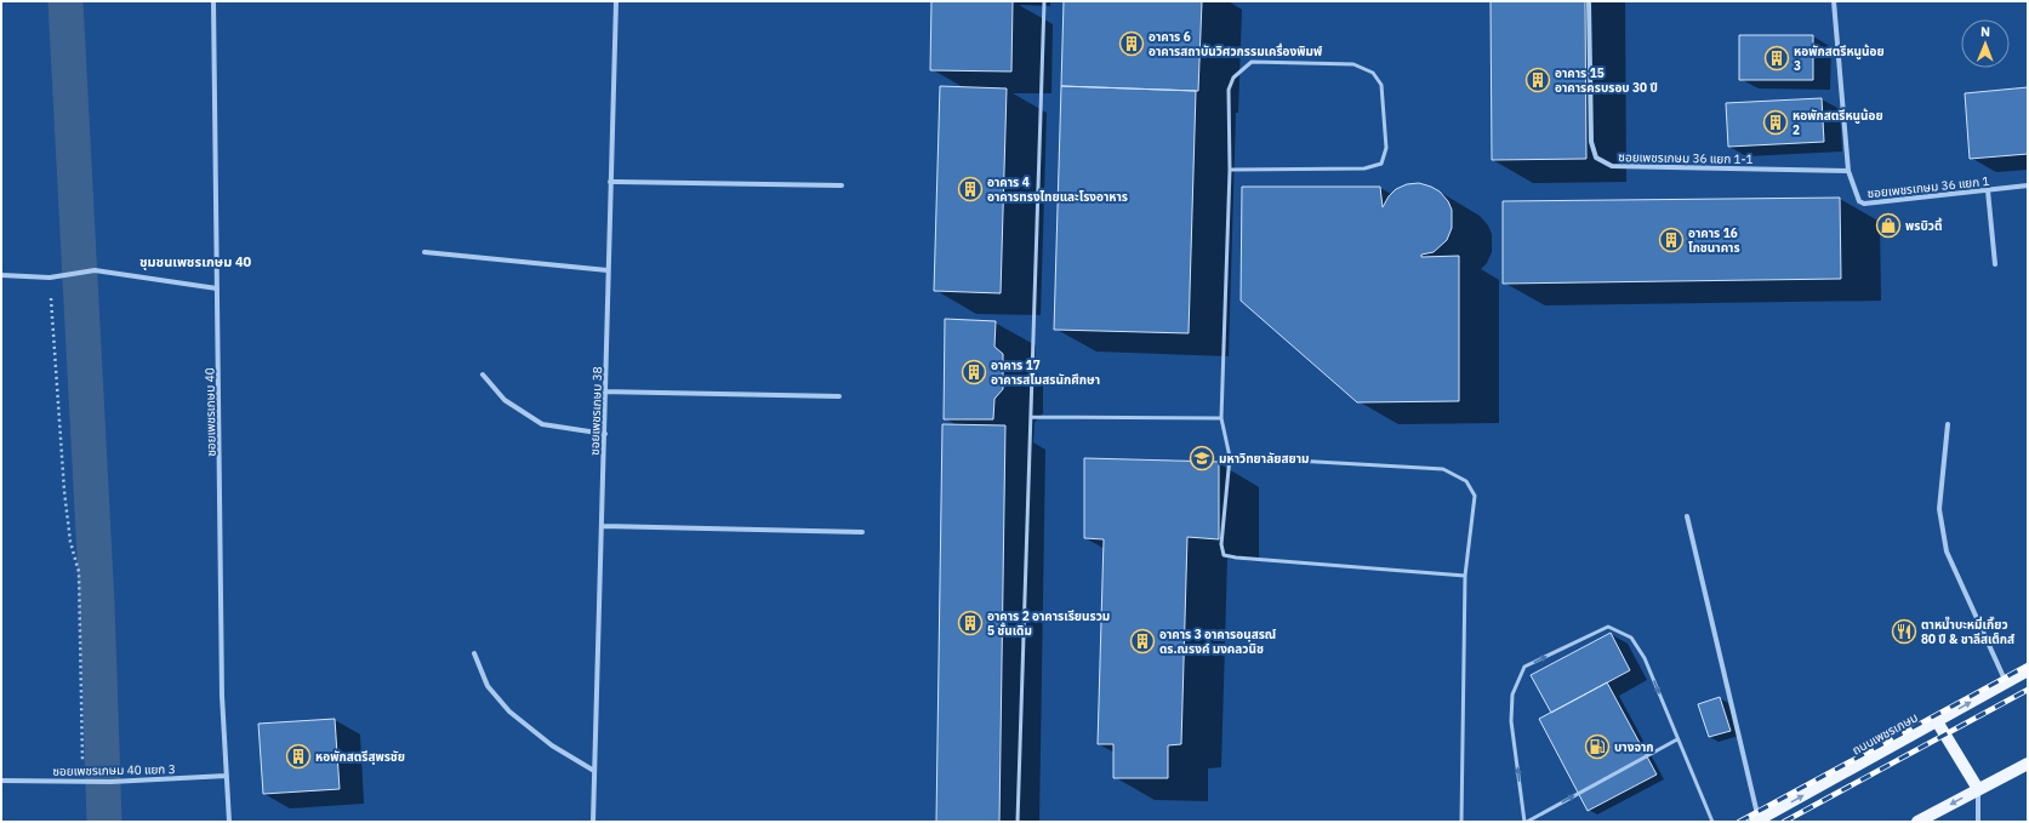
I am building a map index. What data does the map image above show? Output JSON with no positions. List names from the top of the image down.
{
  "streets": {
    "main road": ["ถนนเพชรเกษม"],
    "street": [
      "ซอยเพชรเกษม 36 แยก 1-1",
      "ซอยเพชรเกษม 36 แยก 1",
      "ซอยเพชรเกษม 38",
      "ซอยเพชรเกษม 40",
      "ซอยเพชรเกษม 40 แยก 3"
    ]
  },
  "crossings": [
    ["ซอยเพชรเกษม 36 แยก 1-1", "ซอยเพชรเกษม 36 แยก 1"],
    ["ซอยเพชรเกษม 40", "ซอยเพชรเกษม 40 แยก 3"]
  ],
  "districts": ["ชุมชนเพชรเกษม 40"],
  "places": {
    "building": [
      "อาคาร 6 อาคารสถาบันวิศวกรรมเครื่องพิมพ์",
      "หอพักสตรีหนูน้อย 3",
      "อาคาร 15 อาคารครบรอบ 30 ปี",
      "หอพักสตรีหนูน้อย 2",
      "อาคาร 4 อาคารทรงไทยและโรงอาหาร",
      "อาคาร 16 โภชนาคาร",
      "อาคาร 17 อาคารสโมสรนักศึกษา",
      "อาคาร 2 อาคารเรียนรวม 5 ชั้นเดิม",
      "อาคาร 3 อาคารอนุสรณ์ ดร.ณรงค์ มงคลวนิช",
      "หอพักสตรีสุพรชัย"
    ],
    "shop": ["พรบิวตี้"],
    "school or university": ["มหาวิทยาลัยสยาม"],
    "restaurant": ["ตาหน๊ำบะหมี่เกี๊ยว 80 ปี & ชาลีสเต็กส์"],
    "fuel station": ["บางจาก"]
  },
  "north": "top"
}
